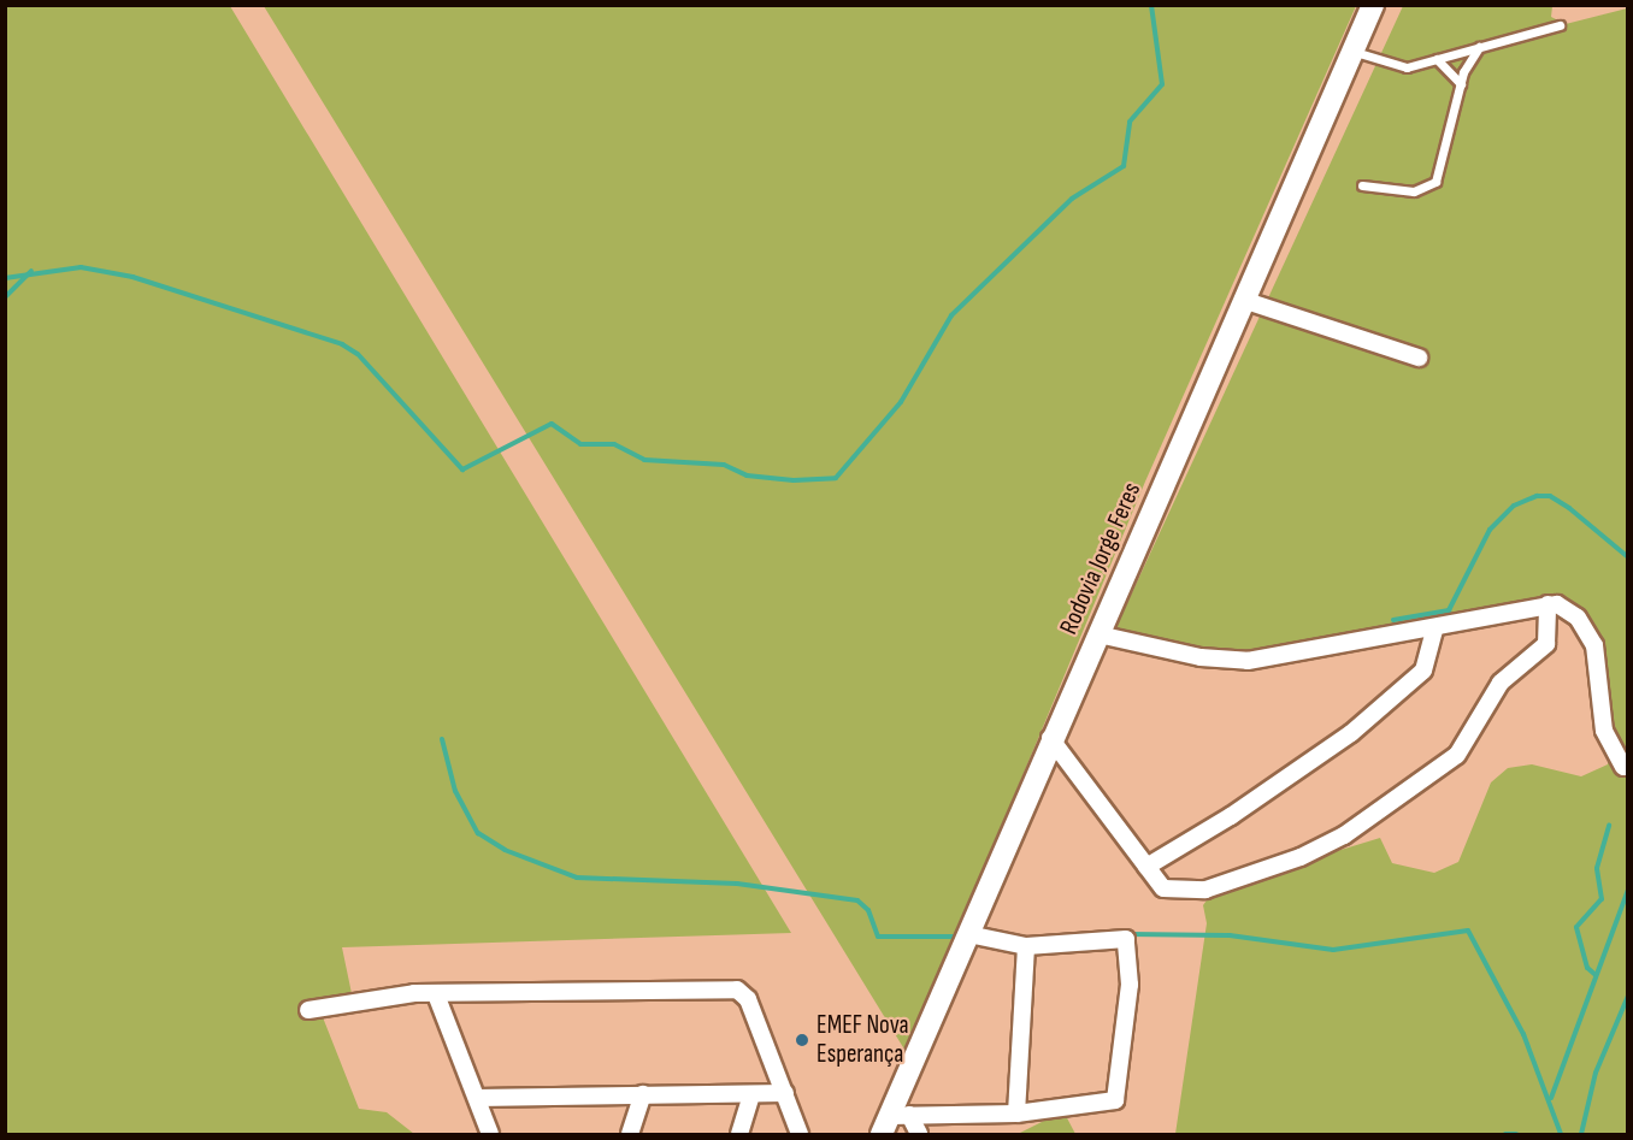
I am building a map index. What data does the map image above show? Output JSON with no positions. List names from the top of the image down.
{
  "streets": {
    "main road": ["Rodovia Jorge Feres"]
  },
  "places": ["EMEF Nova Esperança"]
}
